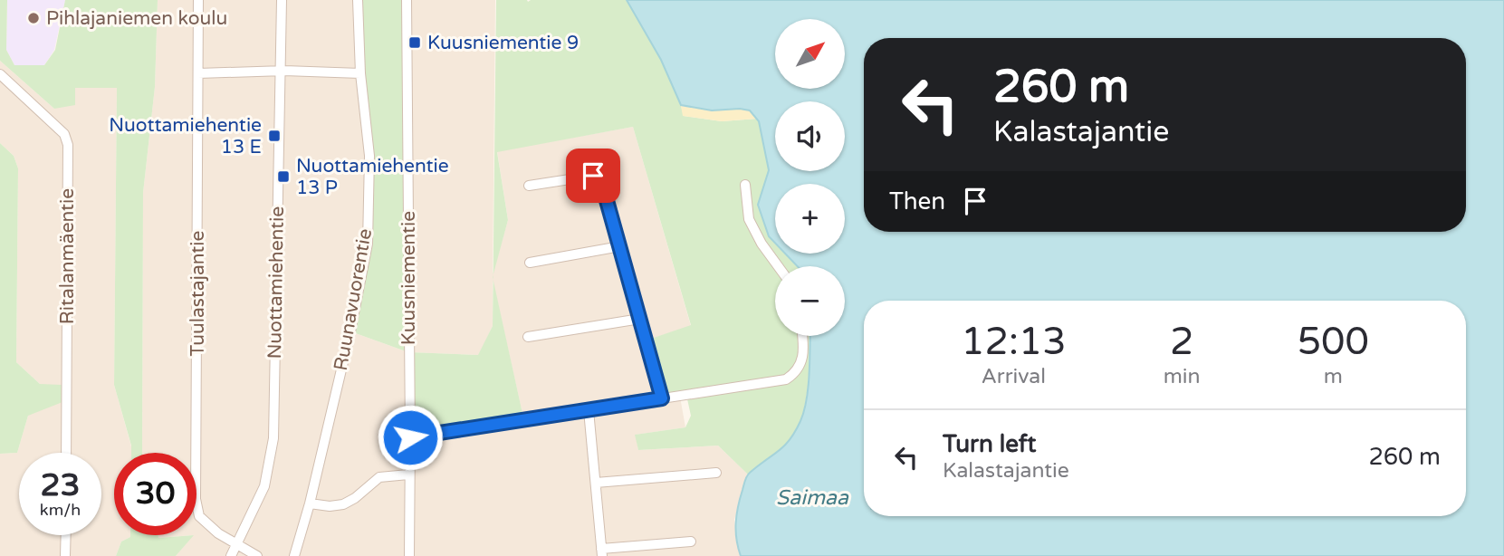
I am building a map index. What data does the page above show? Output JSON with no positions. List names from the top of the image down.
{
  "streets": {
    "street": [
      "Ritalanmäentie",
      "Kuusniementie",
      "Nuottamiehentie",
      "Tuulastajantie",
      "Ruunavuorentie"
    ]
  },
  "crossings": [
    ["Nuottamiehentie", "Tuulastajantie"]
  ],
  "water": ["Saimaa"],
  "places": {
    "other": ["Pihlajaniemen koulu"],
    "transit": ["Kuusniementie 9", "Nuottamiehentie 13 E", "Nuottamiehentie 13 P"]
  },
  "north": "top right",
  "page": {
    "map_buttons": ["+", "−"],
    "turn": ["260 m", "Kalastajantie"],
    "then": "Then",
    "eta": [
      "12:13",
      "Arrival",
      "2",
      "min",
      "500",
      "m"
    ],
    "list": [
      {
        "name": "Turn left",
        "note": "Kalastajantie",
        "value": "260 m"
      }
    ],
    "speed": "23 km/h",
    "limit": "30"
  }
}
